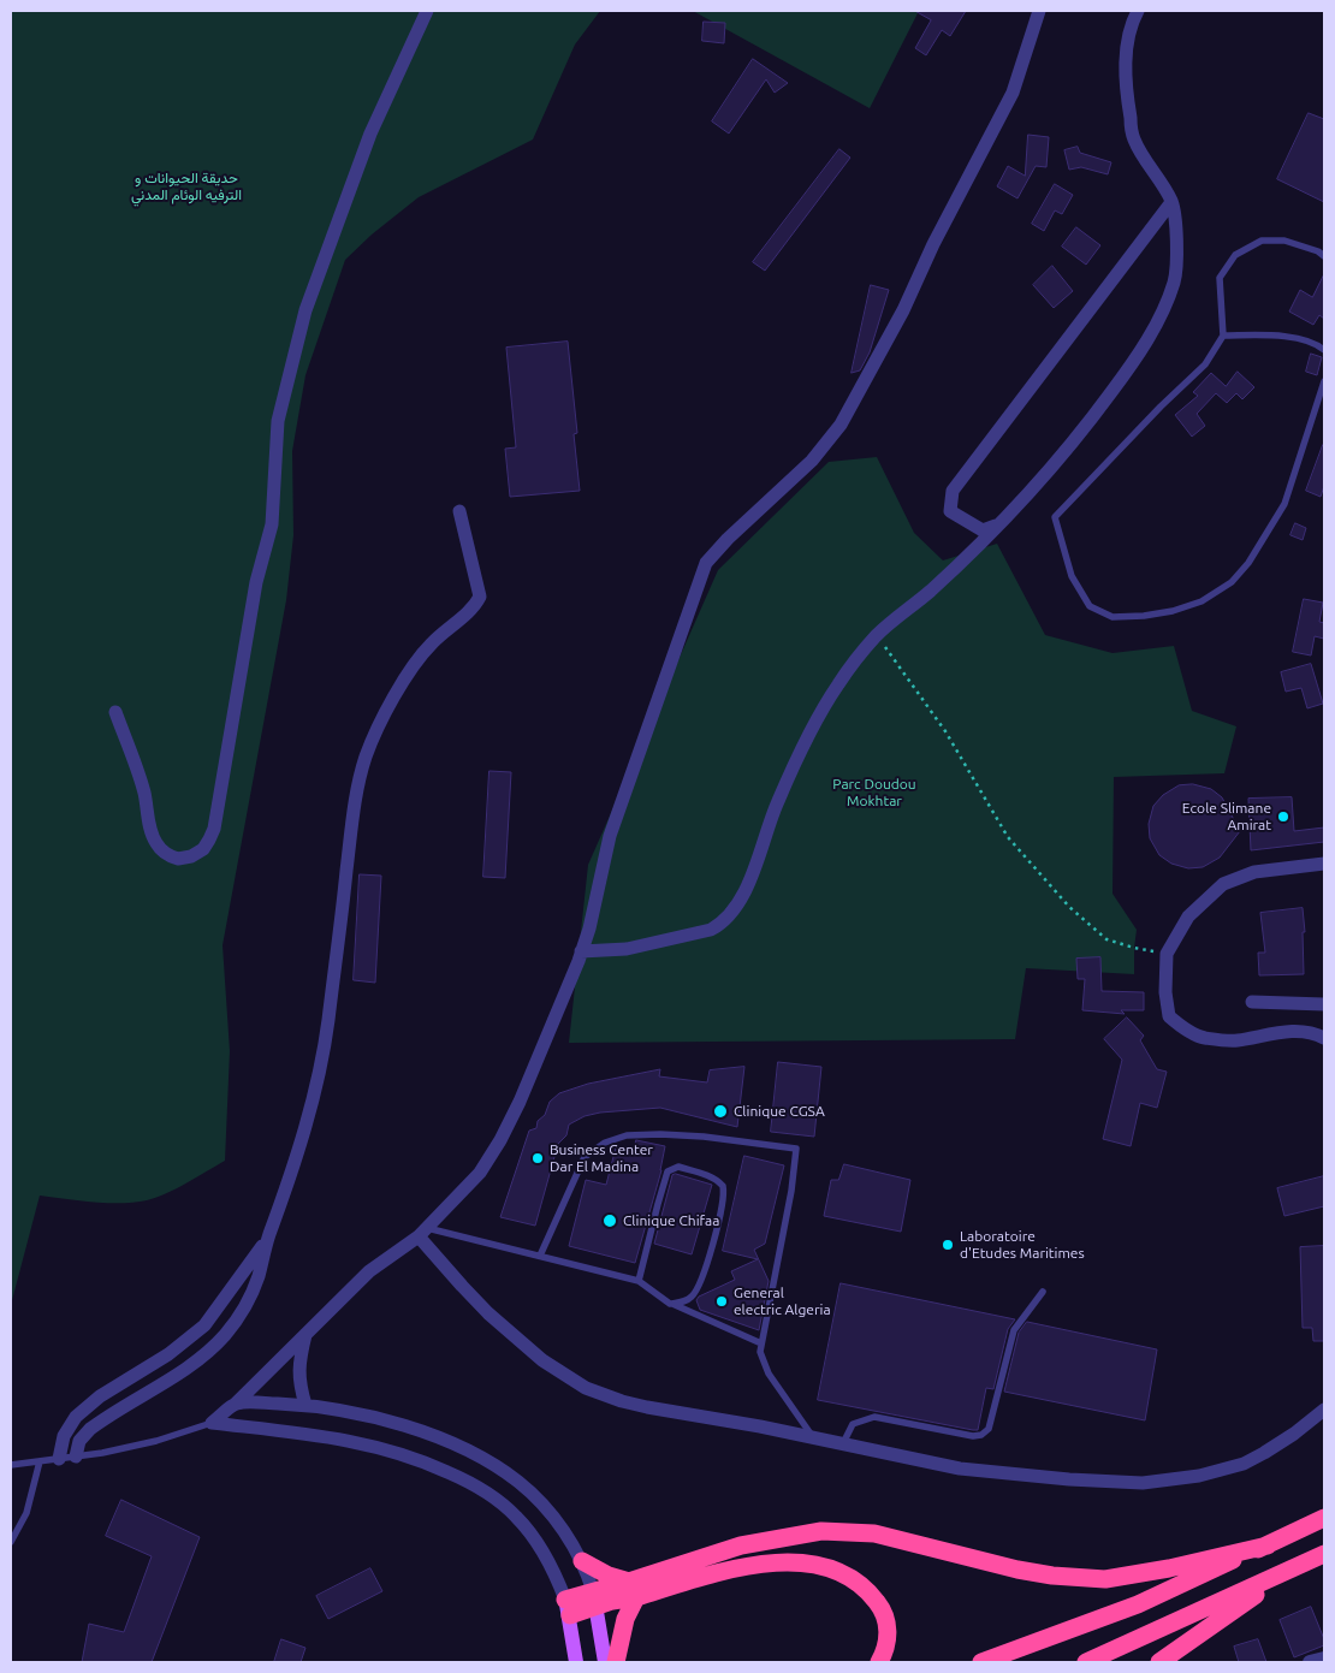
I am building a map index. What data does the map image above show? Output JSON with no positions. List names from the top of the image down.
{
  "parks": ["حديقة الحيوانات و الترفيه الوئام المدني", "Parc Doudou Mokhtar"],
  "places": [
    "Ecole Slimane Amirat",
    "Clinique CGSA",
    "Business Center Dar El Madina",
    "Clinique Chifaa",
    "Laboratoire d'Etudes Maritimes",
    "General electric Algeria"
  ]
}
